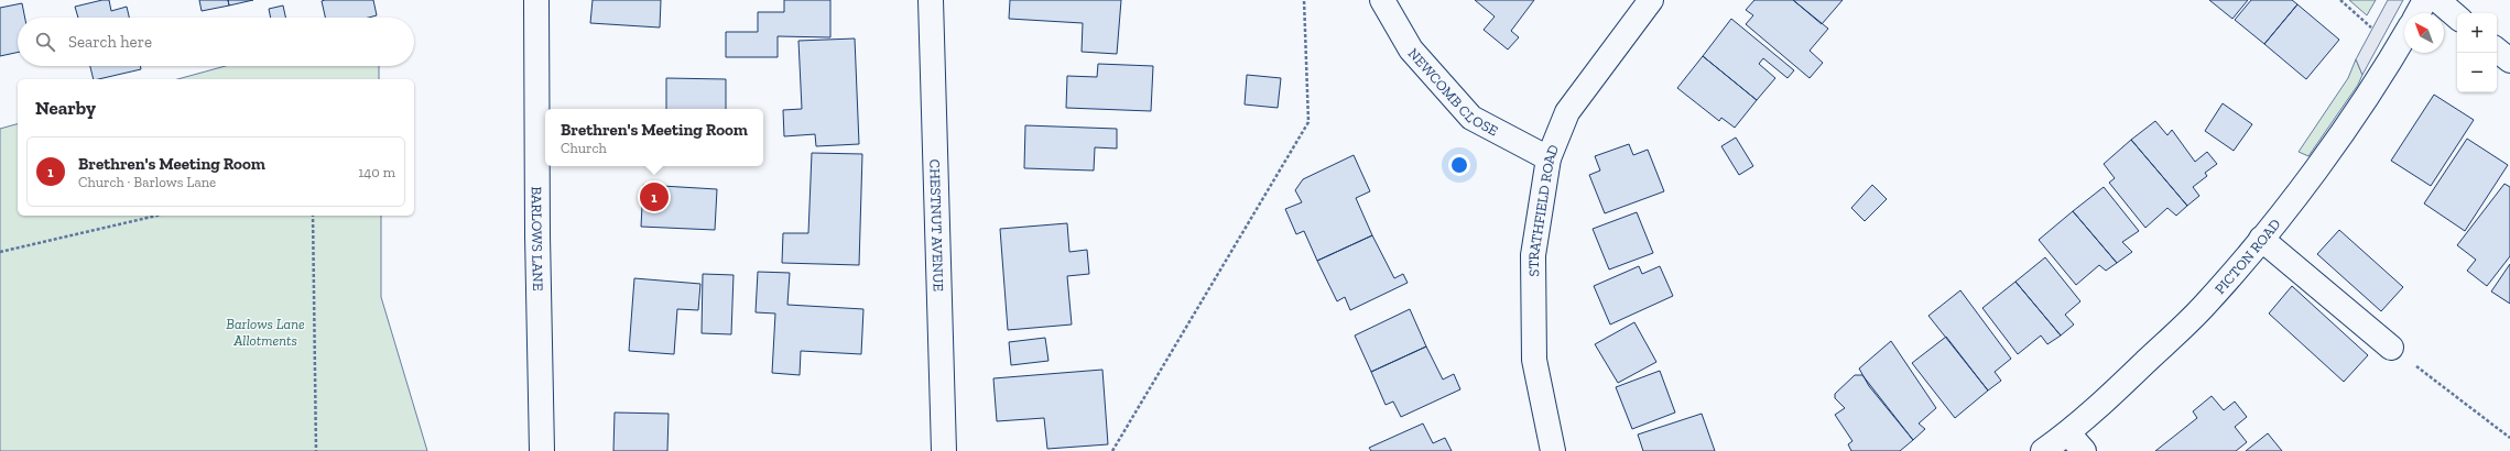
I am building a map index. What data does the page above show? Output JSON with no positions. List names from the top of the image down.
{
  "streets": {
    "street": [
      "NEWCOMB CLOSE",
      "STRATHFIELD ROAD",
      "CHESTNUT AVENUE",
      "BARLOWS LANE",
      "PICTON ROAD"
    ]
  },
  "crossings": [
    ["NEWCOMB CLOSE", "STRATHFIELD ROAD"]
  ],
  "parks": ["Barlows Lane Allotments"],
  "north": "top left",
  "page": {
    "map_buttons": ["+", "−"],
    "search": "Search here",
    "heading": "Nearby",
    "popup": ["Brethren's Meeting Room", "Church"],
    "list": [
      {
        "mark": "1",
        "name": "Brethren's Meeting Room",
        "note": "Church · Barlows Lane",
        "value": "140 m"
      }
    ],
    "pins": "1"
  }
}
